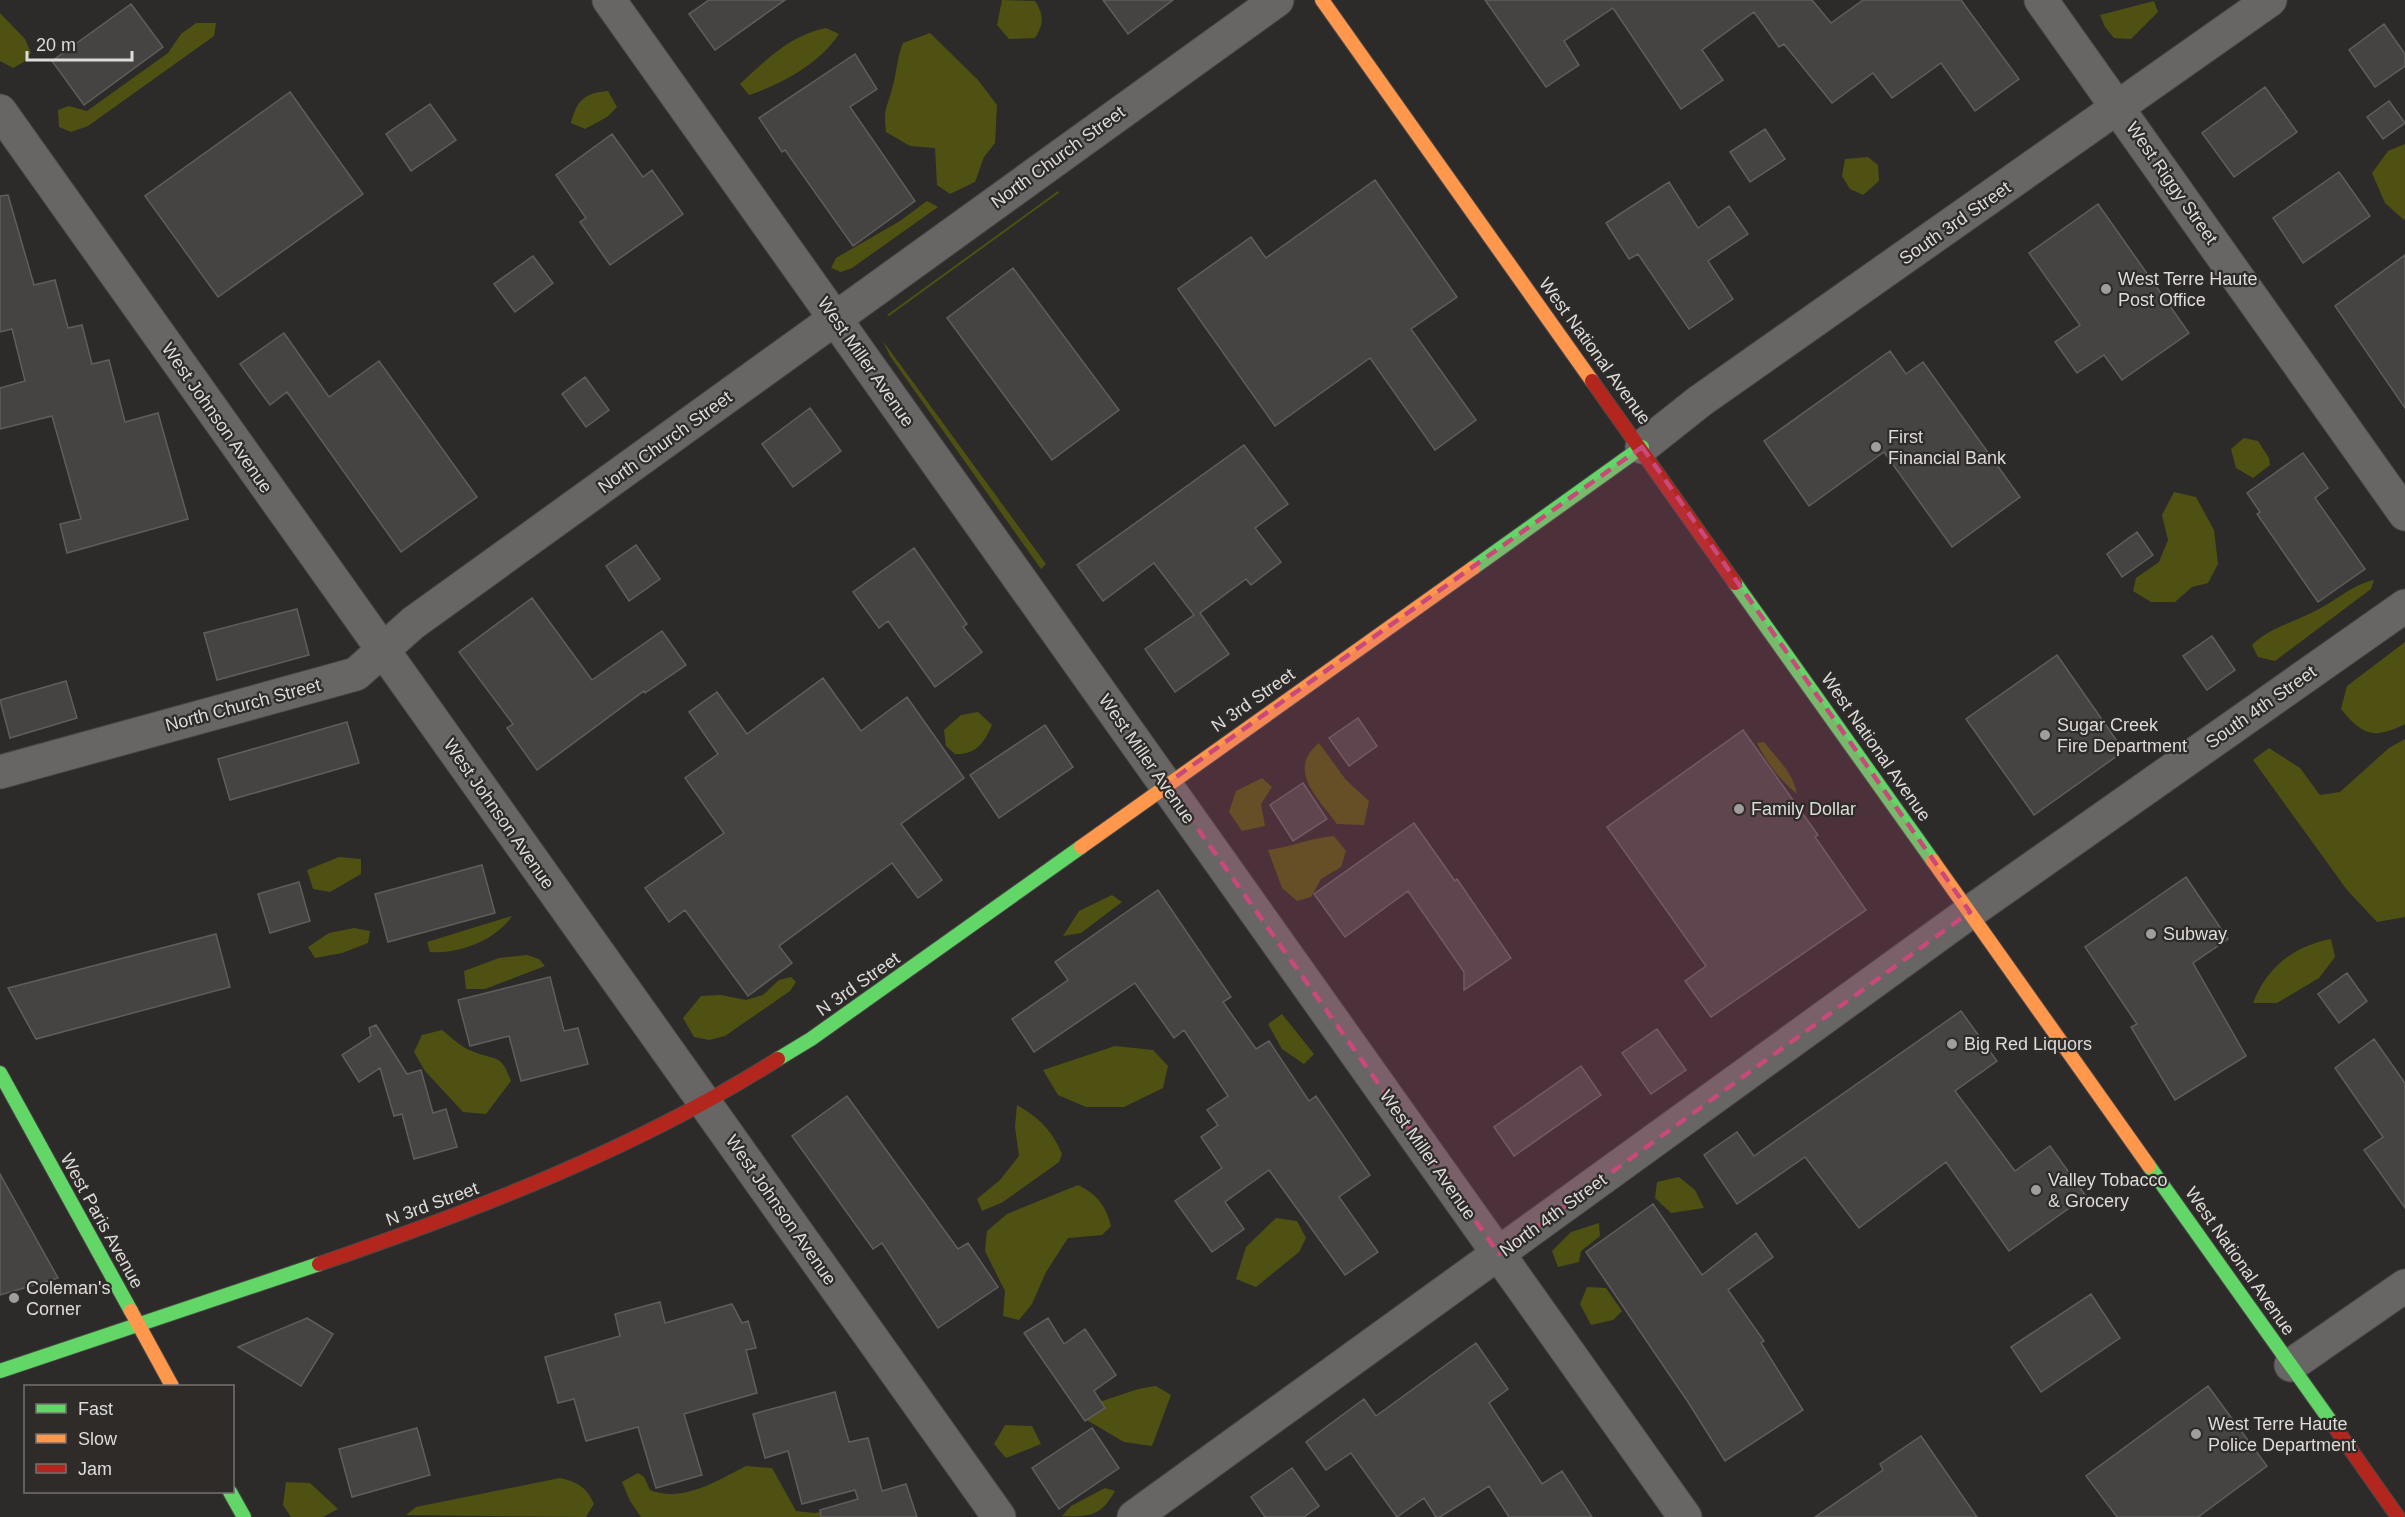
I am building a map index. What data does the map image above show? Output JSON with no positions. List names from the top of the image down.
{
  "streets": {
    "main road": ["West National Avenue", "N 3rd Street", "West Paris Avenue"],
    "street": [
      "North Church Street",
      "West Riggy Street",
      "South 3rd Street",
      "West Miller Avenue",
      "West Johnson Avenue",
      "South 4th Street",
      "North 4th Street"
    ]
  },
  "crossings": [
    ["North Church Street", "West Miller Avenue"],
    ["North Church Street", "West Johnson Avenue"],
    ["West Riggy Street", "South 3rd Street"],
    ["South 3rd Street", "West National Avenue"],
    ["South 3rd Street", "N 3rd Street"],
    ["West National Avenue", "N 3rd Street"],
    ["West National Avenue", "South 4th Street"],
    ["West National Avenue", "North 4th Street"],
    ["West Miller Avenue", "N 3rd Street"],
    ["West Miller Avenue", "North 4th Street"],
    ["West Johnson Avenue", "N 3rd Street"],
    ["N 3rd Street", "West Paris Avenue"],
    ["South 4th Street", "North 4th Street"]
  ],
  "places": [
    "West Terre Haute Post Office",
    "First Financial Bank",
    "Sugar Creek Fire Department",
    "Family Dollar",
    "Subway",
    "Big Red Liquors",
    "Valley Tobacco & Grocery",
    "Coleman's Corner",
    "West Terre Haute Police Department"
  ],
  "legend": ["Fast", "Slow", "Jam"],
  "scale_bar": "20 m"
}
